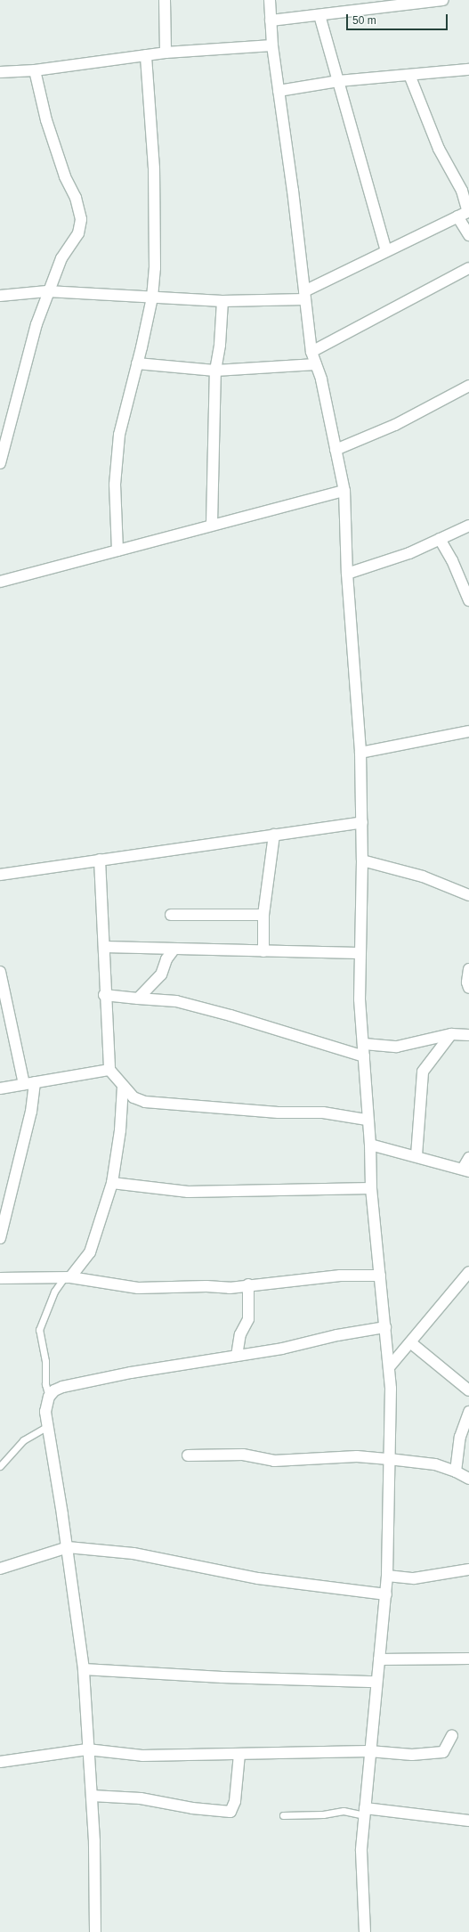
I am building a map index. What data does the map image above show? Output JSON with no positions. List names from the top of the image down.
{
  "scale_bar": "50 m"
}
